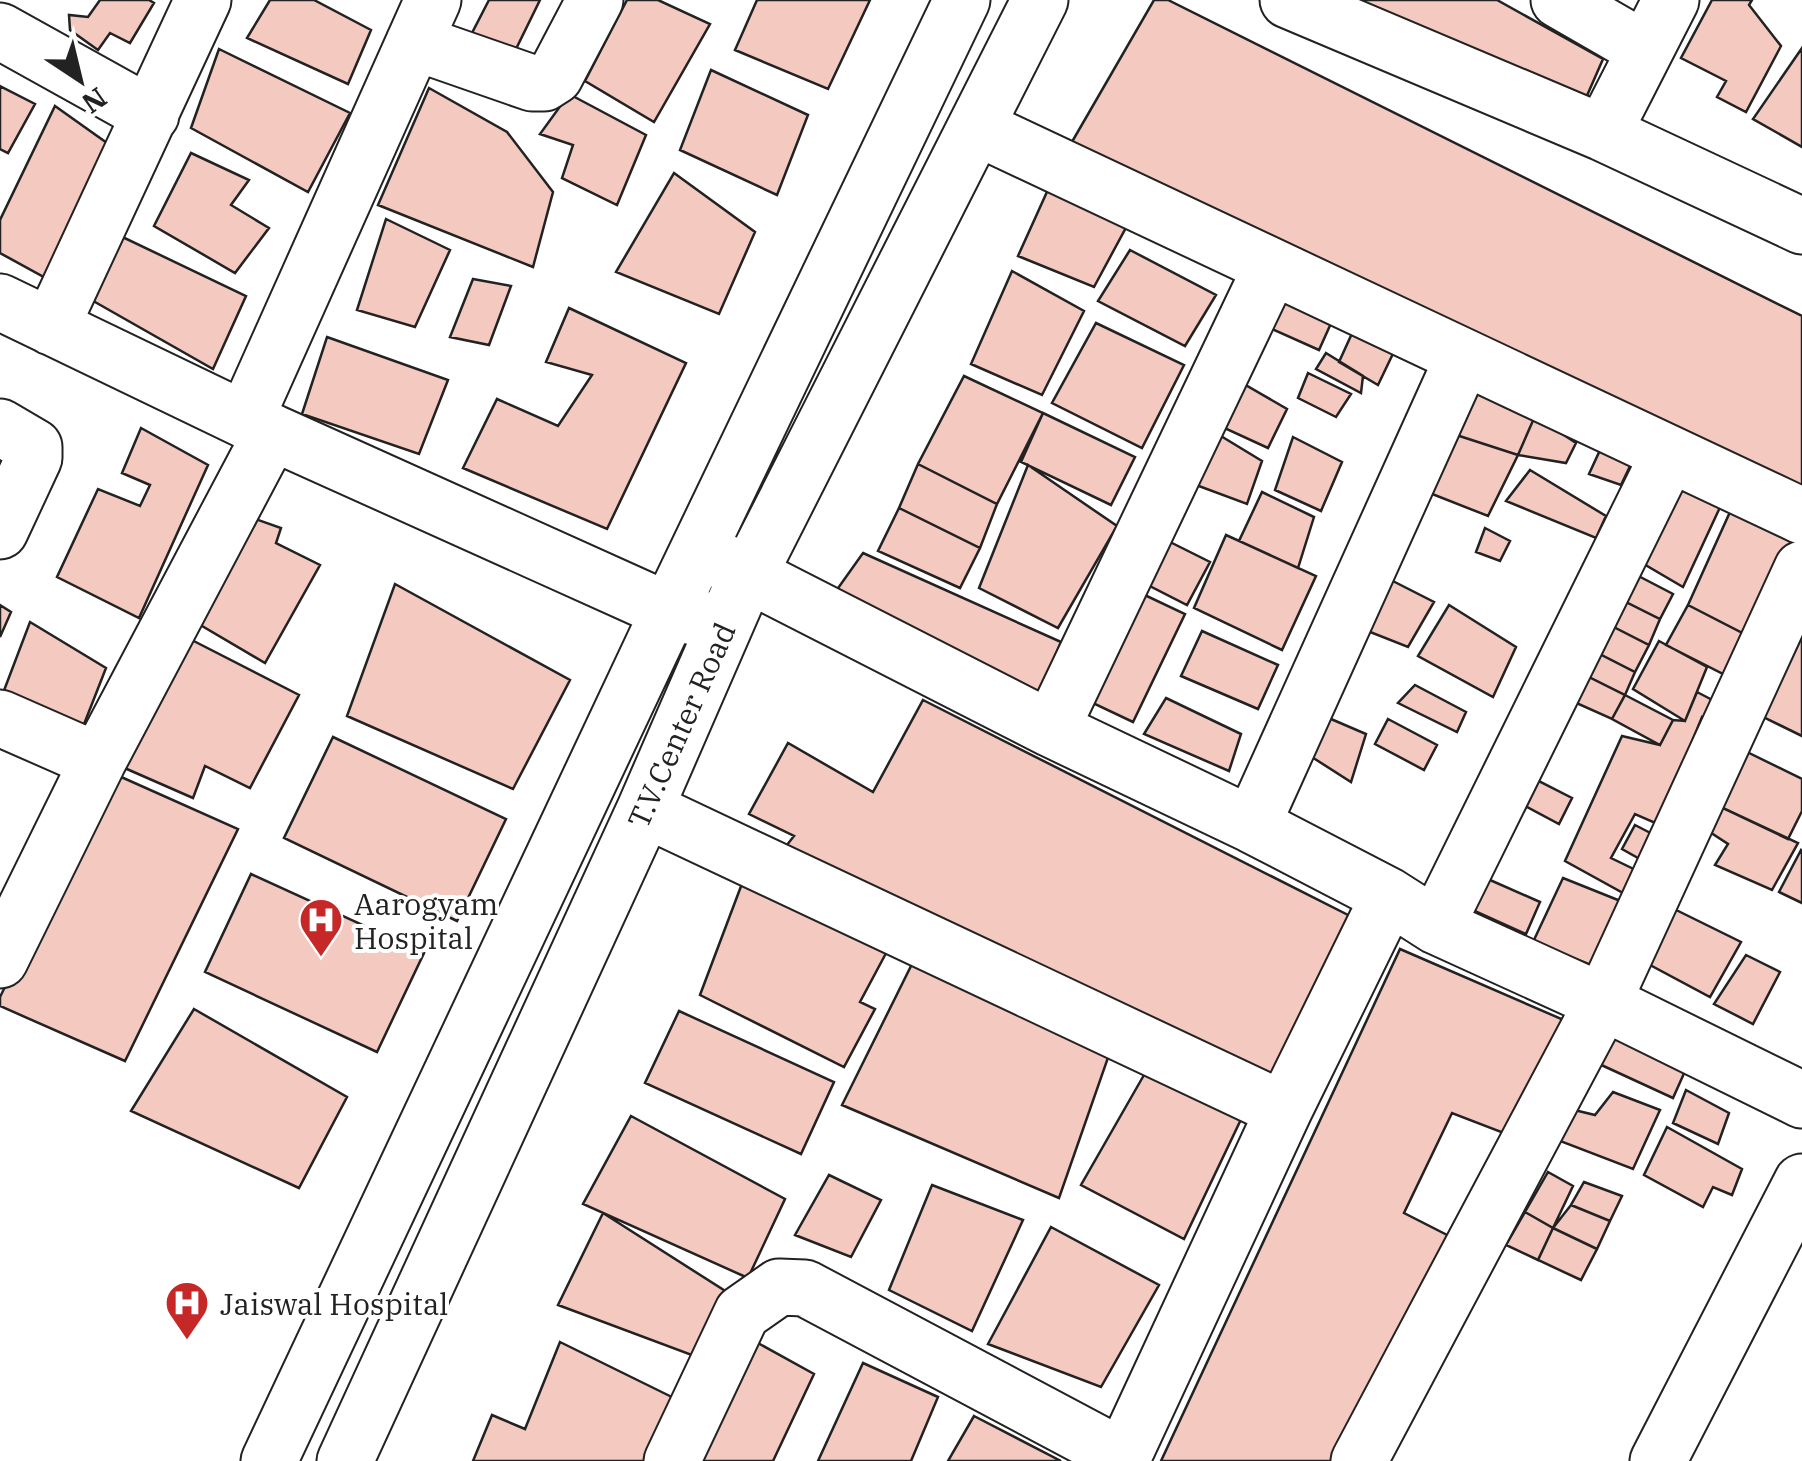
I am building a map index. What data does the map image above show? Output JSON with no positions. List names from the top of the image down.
{
  "streets": {
    "street": ["T.V.Center Road"]
  },
  "places": {
    "hospital": ["Aarogyam Hospital", "Jaiswal Hospital"]
  },
  "north": "bottom right"
}
